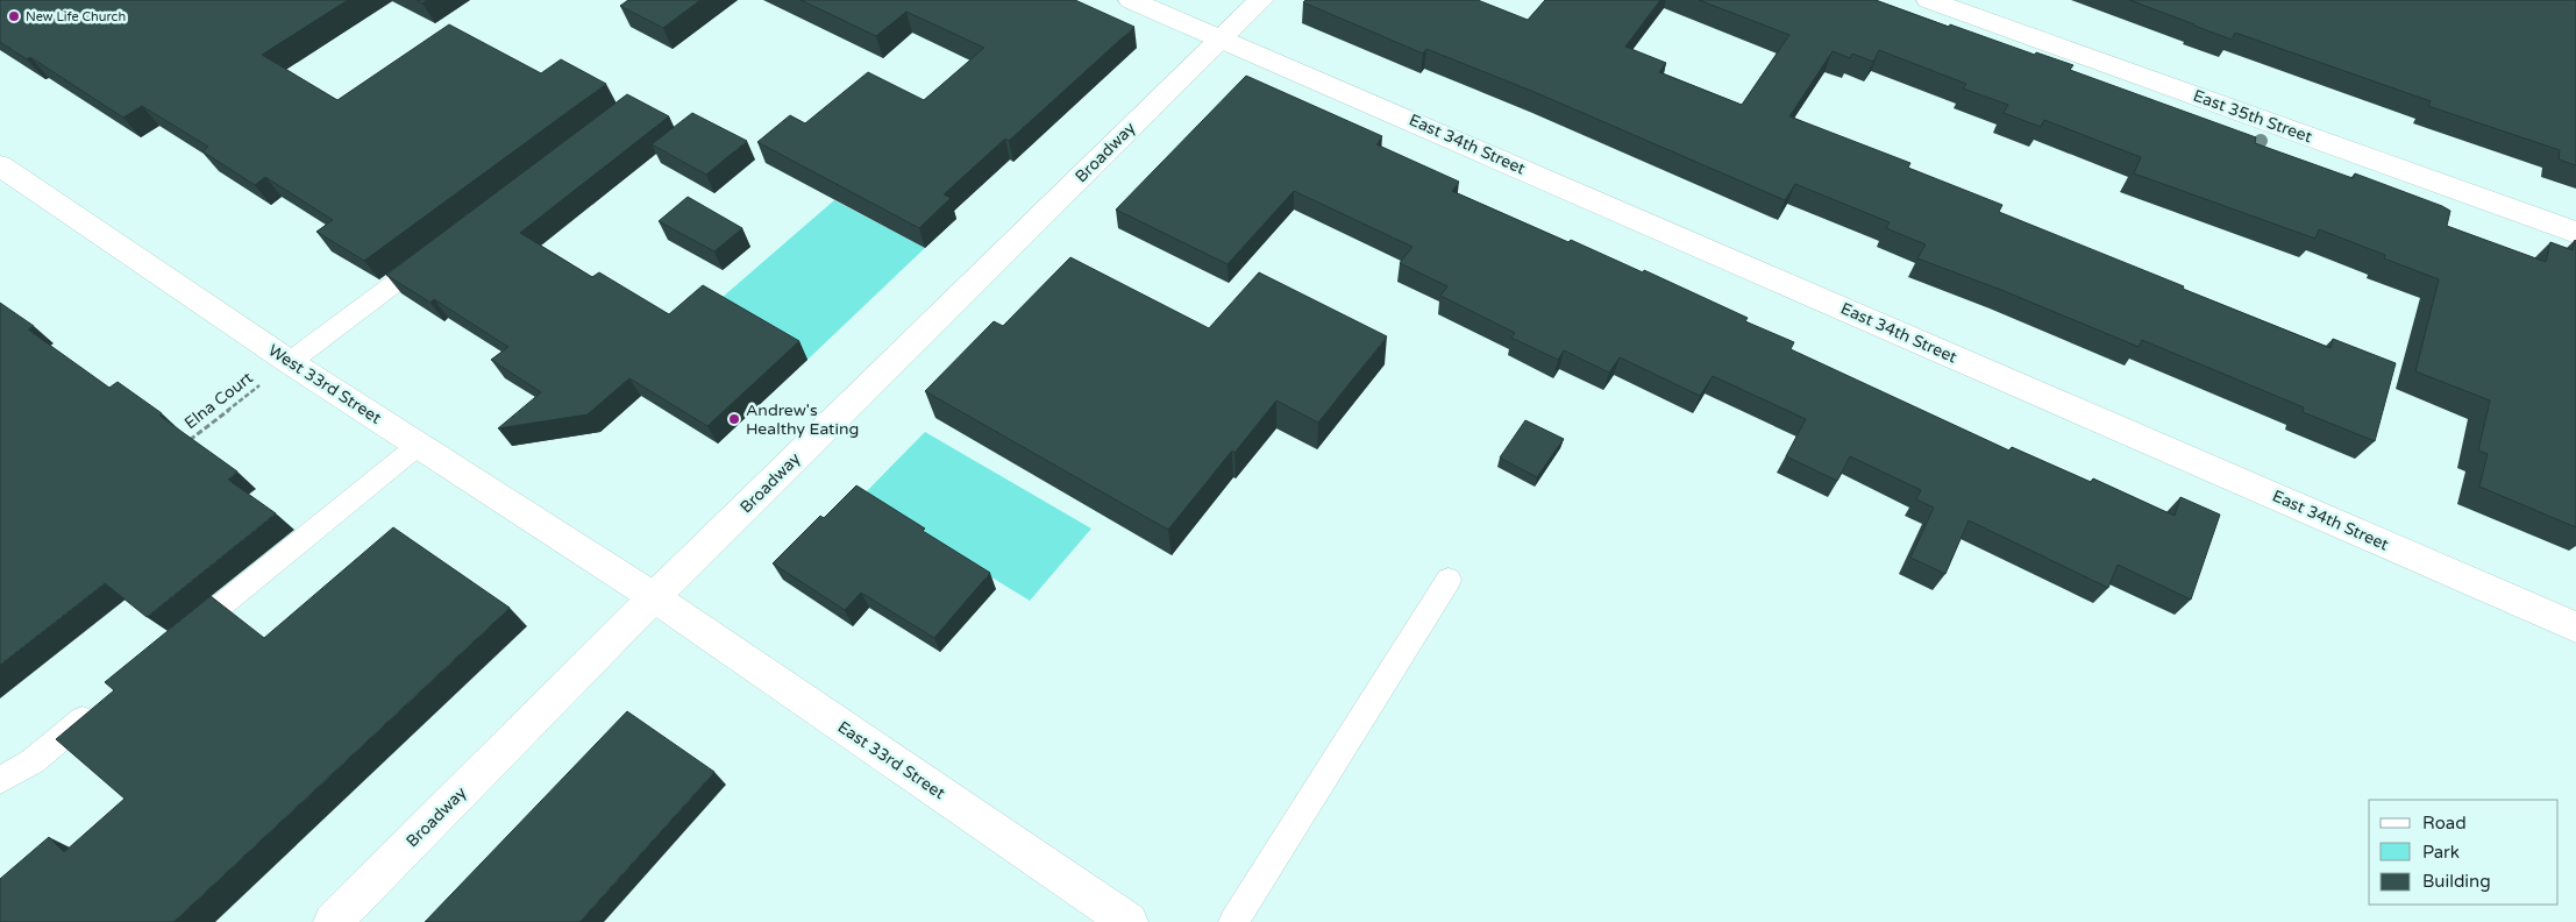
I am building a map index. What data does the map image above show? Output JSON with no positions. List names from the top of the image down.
{
  "streets": {
    "street": [
      "East 35th Street",
      "East 34th Street",
      "Broadway",
      "West 33rd Street",
      "East 33rd Street"
    ],
    "path": ["Elna Court"]
  },
  "crossings": [
    ["East 34th Street", "Broadway"],
    ["Broadway", "West 33rd Street"],
    ["Broadway", "East 33rd Street"],
    ["West 33rd Street", "Elna Court"],
    ["West 33rd Street", "East 33rd Street"]
  ],
  "places": ["New Life Church", "Andrew's Healthy Eating"],
  "legend": ["Road", "Park", "Building"]
}
